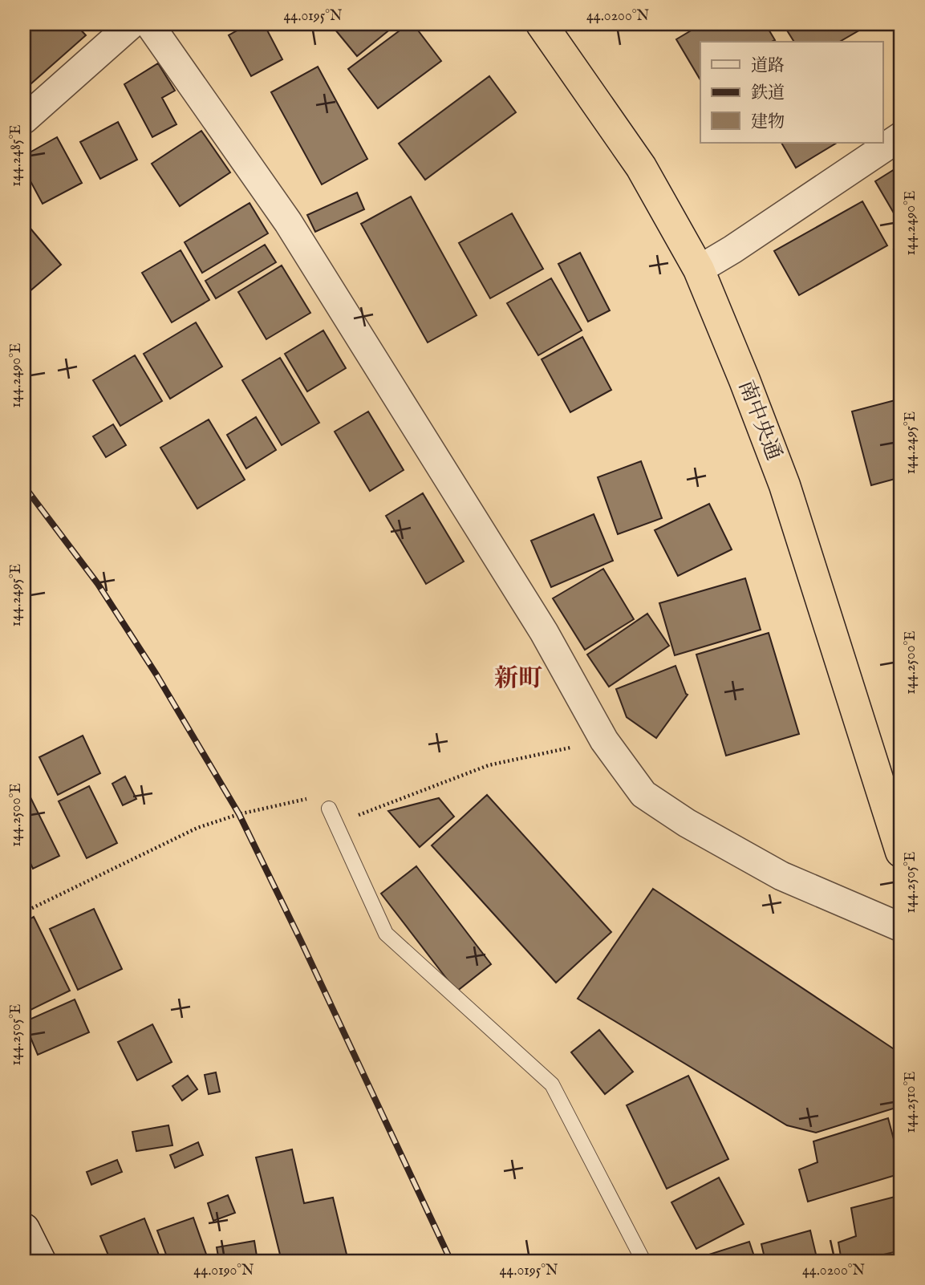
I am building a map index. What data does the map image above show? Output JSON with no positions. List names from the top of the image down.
{
  "streets": {
    "highway": ["南中央通"]
  },
  "districts": ["新町"],
  "legend": ["道路", "鉄道", "建物"],
  "coordinates": [
    "44.0195°N",
    "44.0200°N",
    "144.2485°E",
    "144.2490°E",
    "144.2495°E",
    "144.2500°E",
    "144.2505°E",
    "144.2510°E",
    "44.0190°N"
  ]
}
